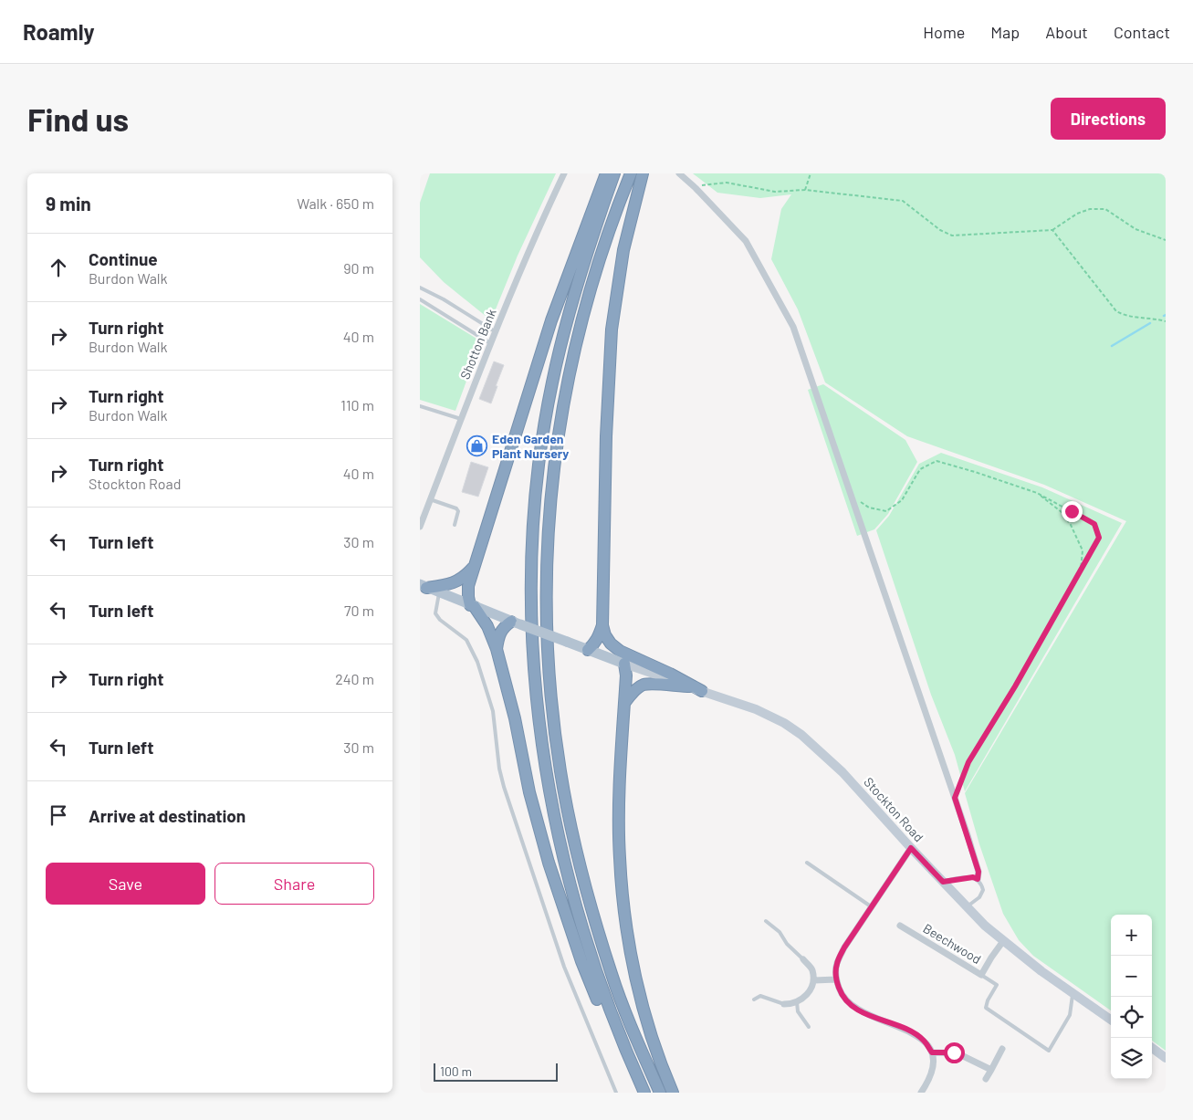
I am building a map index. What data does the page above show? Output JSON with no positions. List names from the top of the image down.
{
  "streets": {
    "main road": ["Stockton Road"],
    "street": ["Shotton Bank", "Beechwood"]
  },
  "crossings": [
    ["Stockton Road", "Beechwood"]
  ],
  "places": {
    "shop": ["Eden Garden Plant Nursery"]
  },
  "scale_bar": "100 m",
  "page": {
    "header": "Roamly",
    "nav": [
      "Home",
      "Map",
      "About",
      "Contact"
    ],
    "buttons": [
      "Directions",
      ["Save", "Share"]
    ],
    "title": "Find us",
    "heading": ["9 min", "Walk · 650 m"],
    "list": [
      ["Continue", "Burdon Walk", "90 m"],
      ["Turn right", "Burdon Walk", "40 m"],
      ["Turn right", "Burdon Walk", "110 m"],
      ["Turn right", "Stockton Road", "40 m"],
      ["Turn left", "30 m"],
      ["Turn left", "70 m"],
      ["Turn right", "240 m"],
      ["Turn left", "30 m"],
      "Arrive at destination"
    ],
    "map_buttons": ["+", "−"],
    "scale": "100 m"
  }
}
